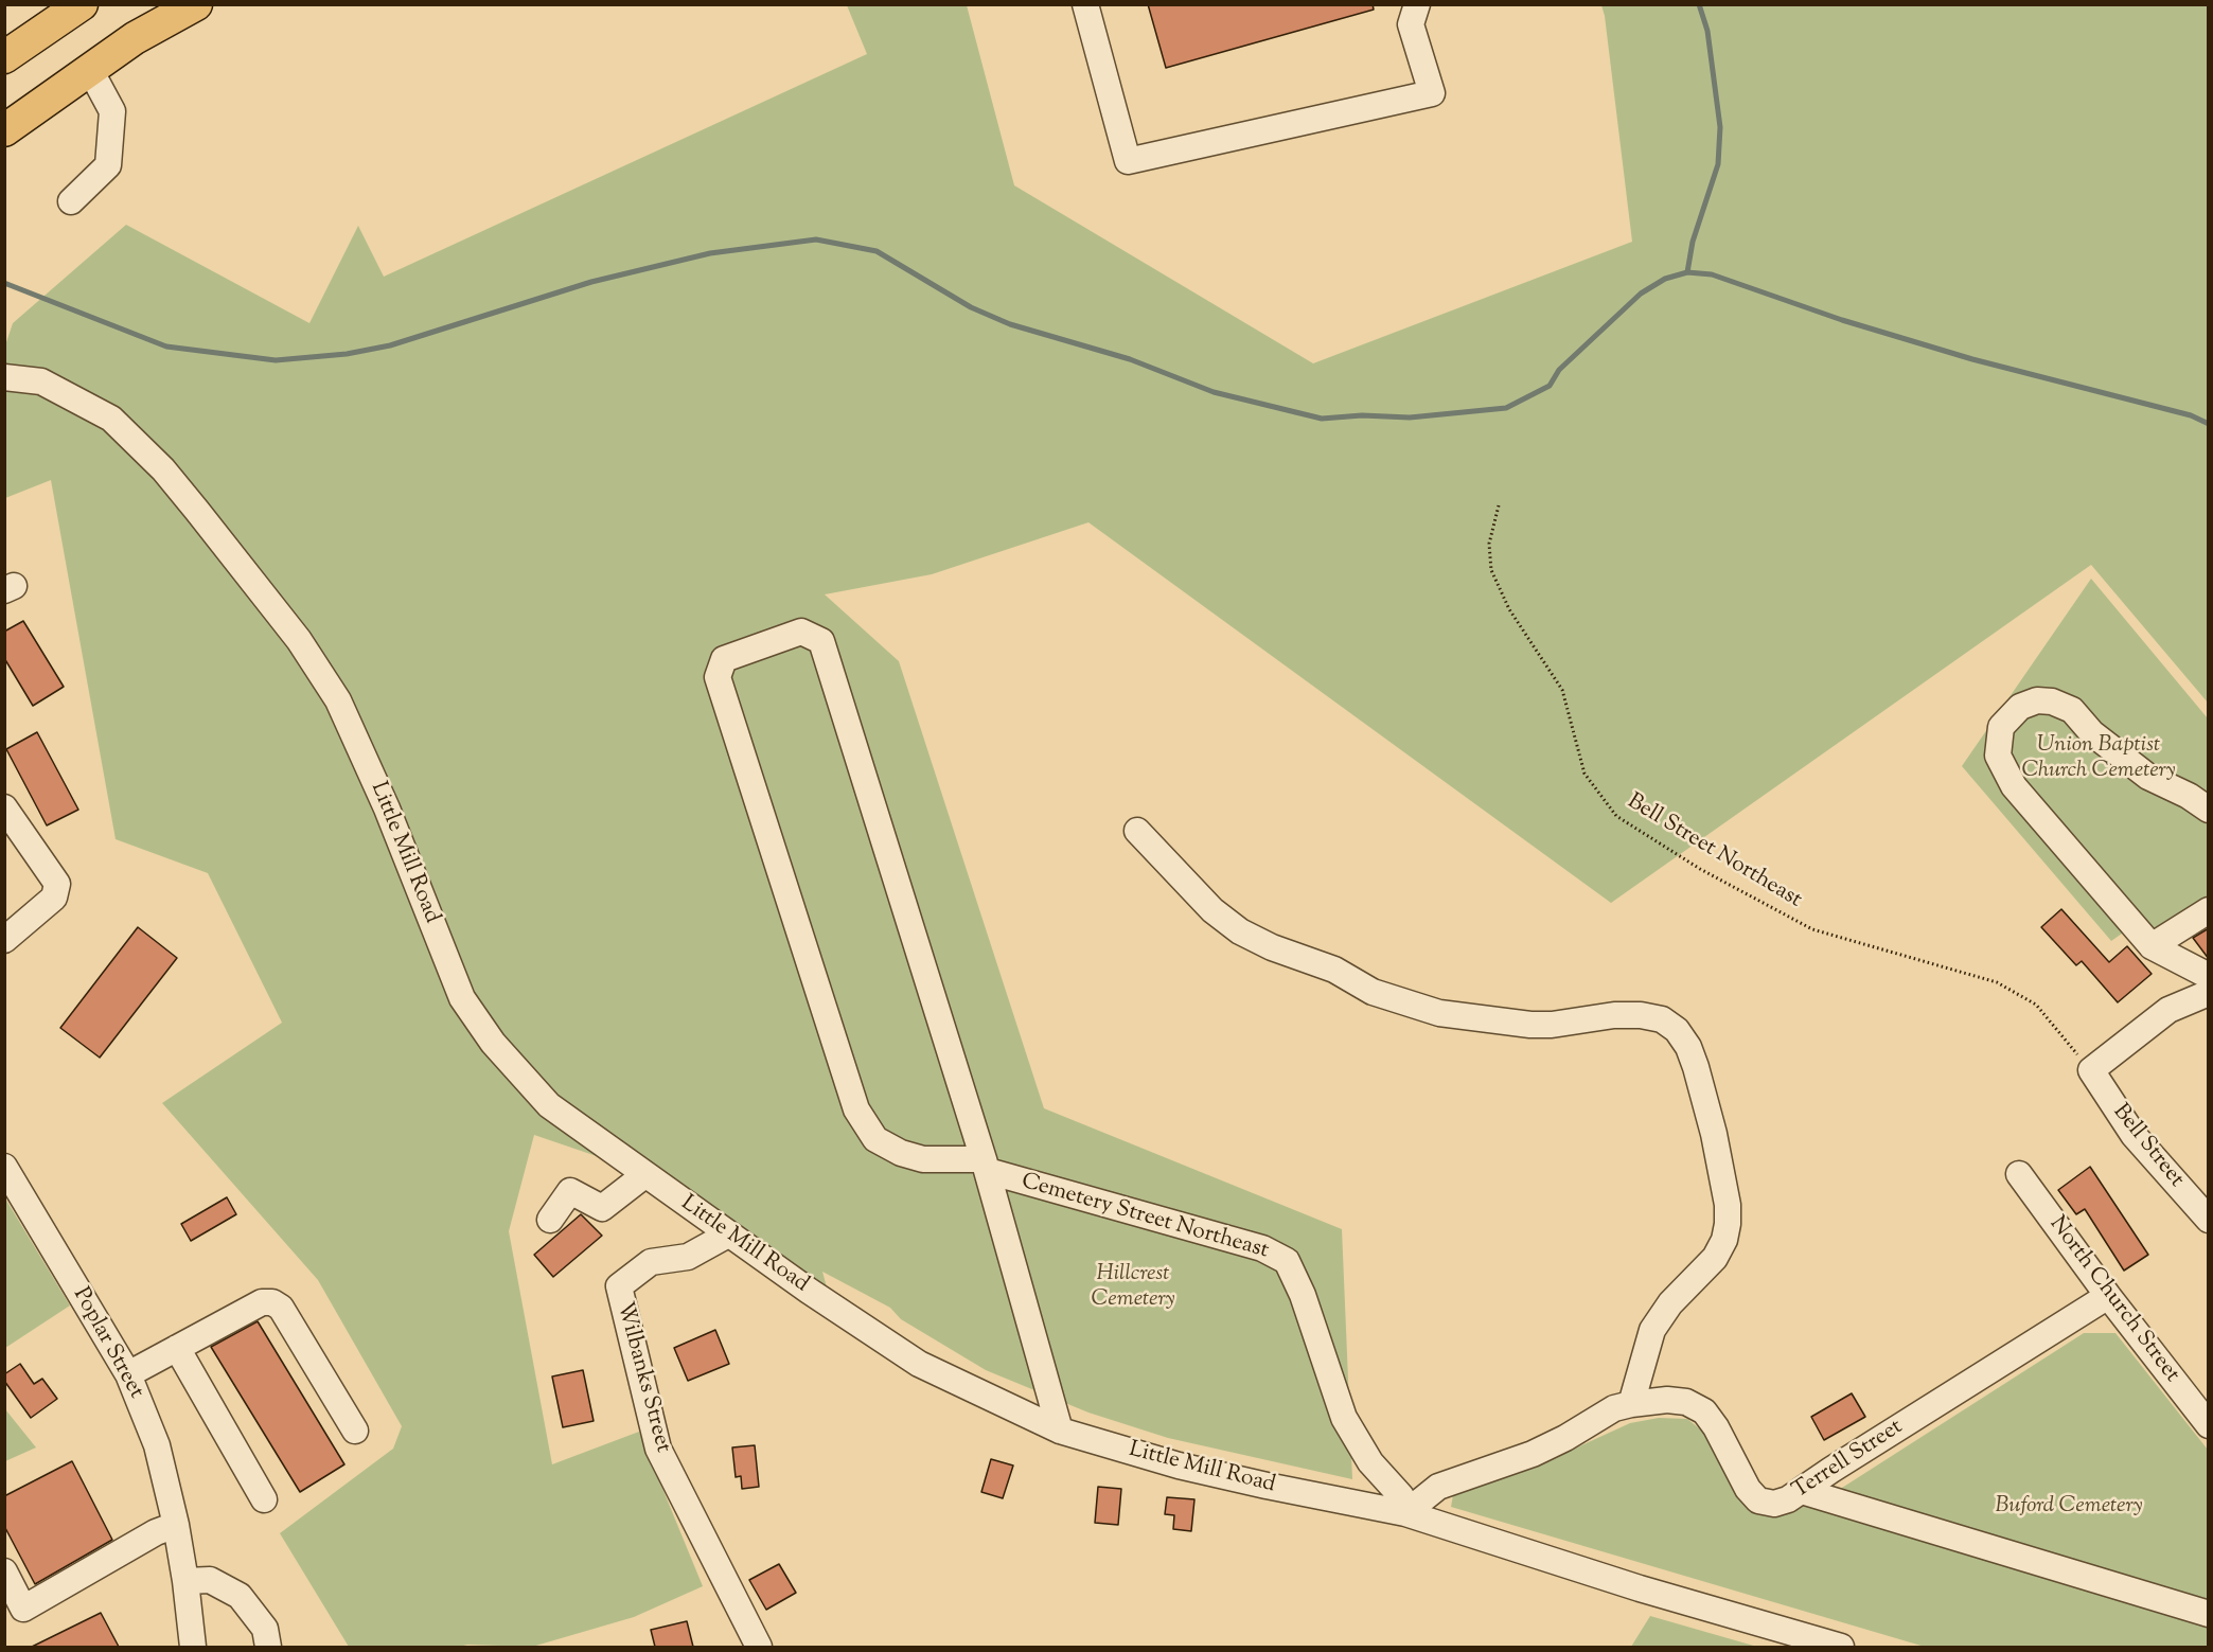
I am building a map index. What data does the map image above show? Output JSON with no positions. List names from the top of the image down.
{
  "streets": {
    "street": [
      "Little Mill Road",
      "Bell Street",
      "Cemetery Street Northeast",
      "North Church Street",
      "Poplar Street",
      "Wilbanks Street",
      "Terrell Street"
    ],
    "path": ["Bell Street Northeast"]
  },
  "crossings": [
    ["Bell Street Northeast", "Bell Street"],
    ["Little Mill Road", "Cemetery Street Northeast"],
    ["Little Mill Road", "Wilbanks Street"],
    ["Little Mill Road", "Terrell Street"],
    ["Cemetery Street Northeast", "Terrell Street"],
    ["North Church Street", "Terrell Street"]
  ],
  "parks": ["Union Baptist Church Cemetery", "Hillcrest Cemetery", "Buford Cemetery"]
}
